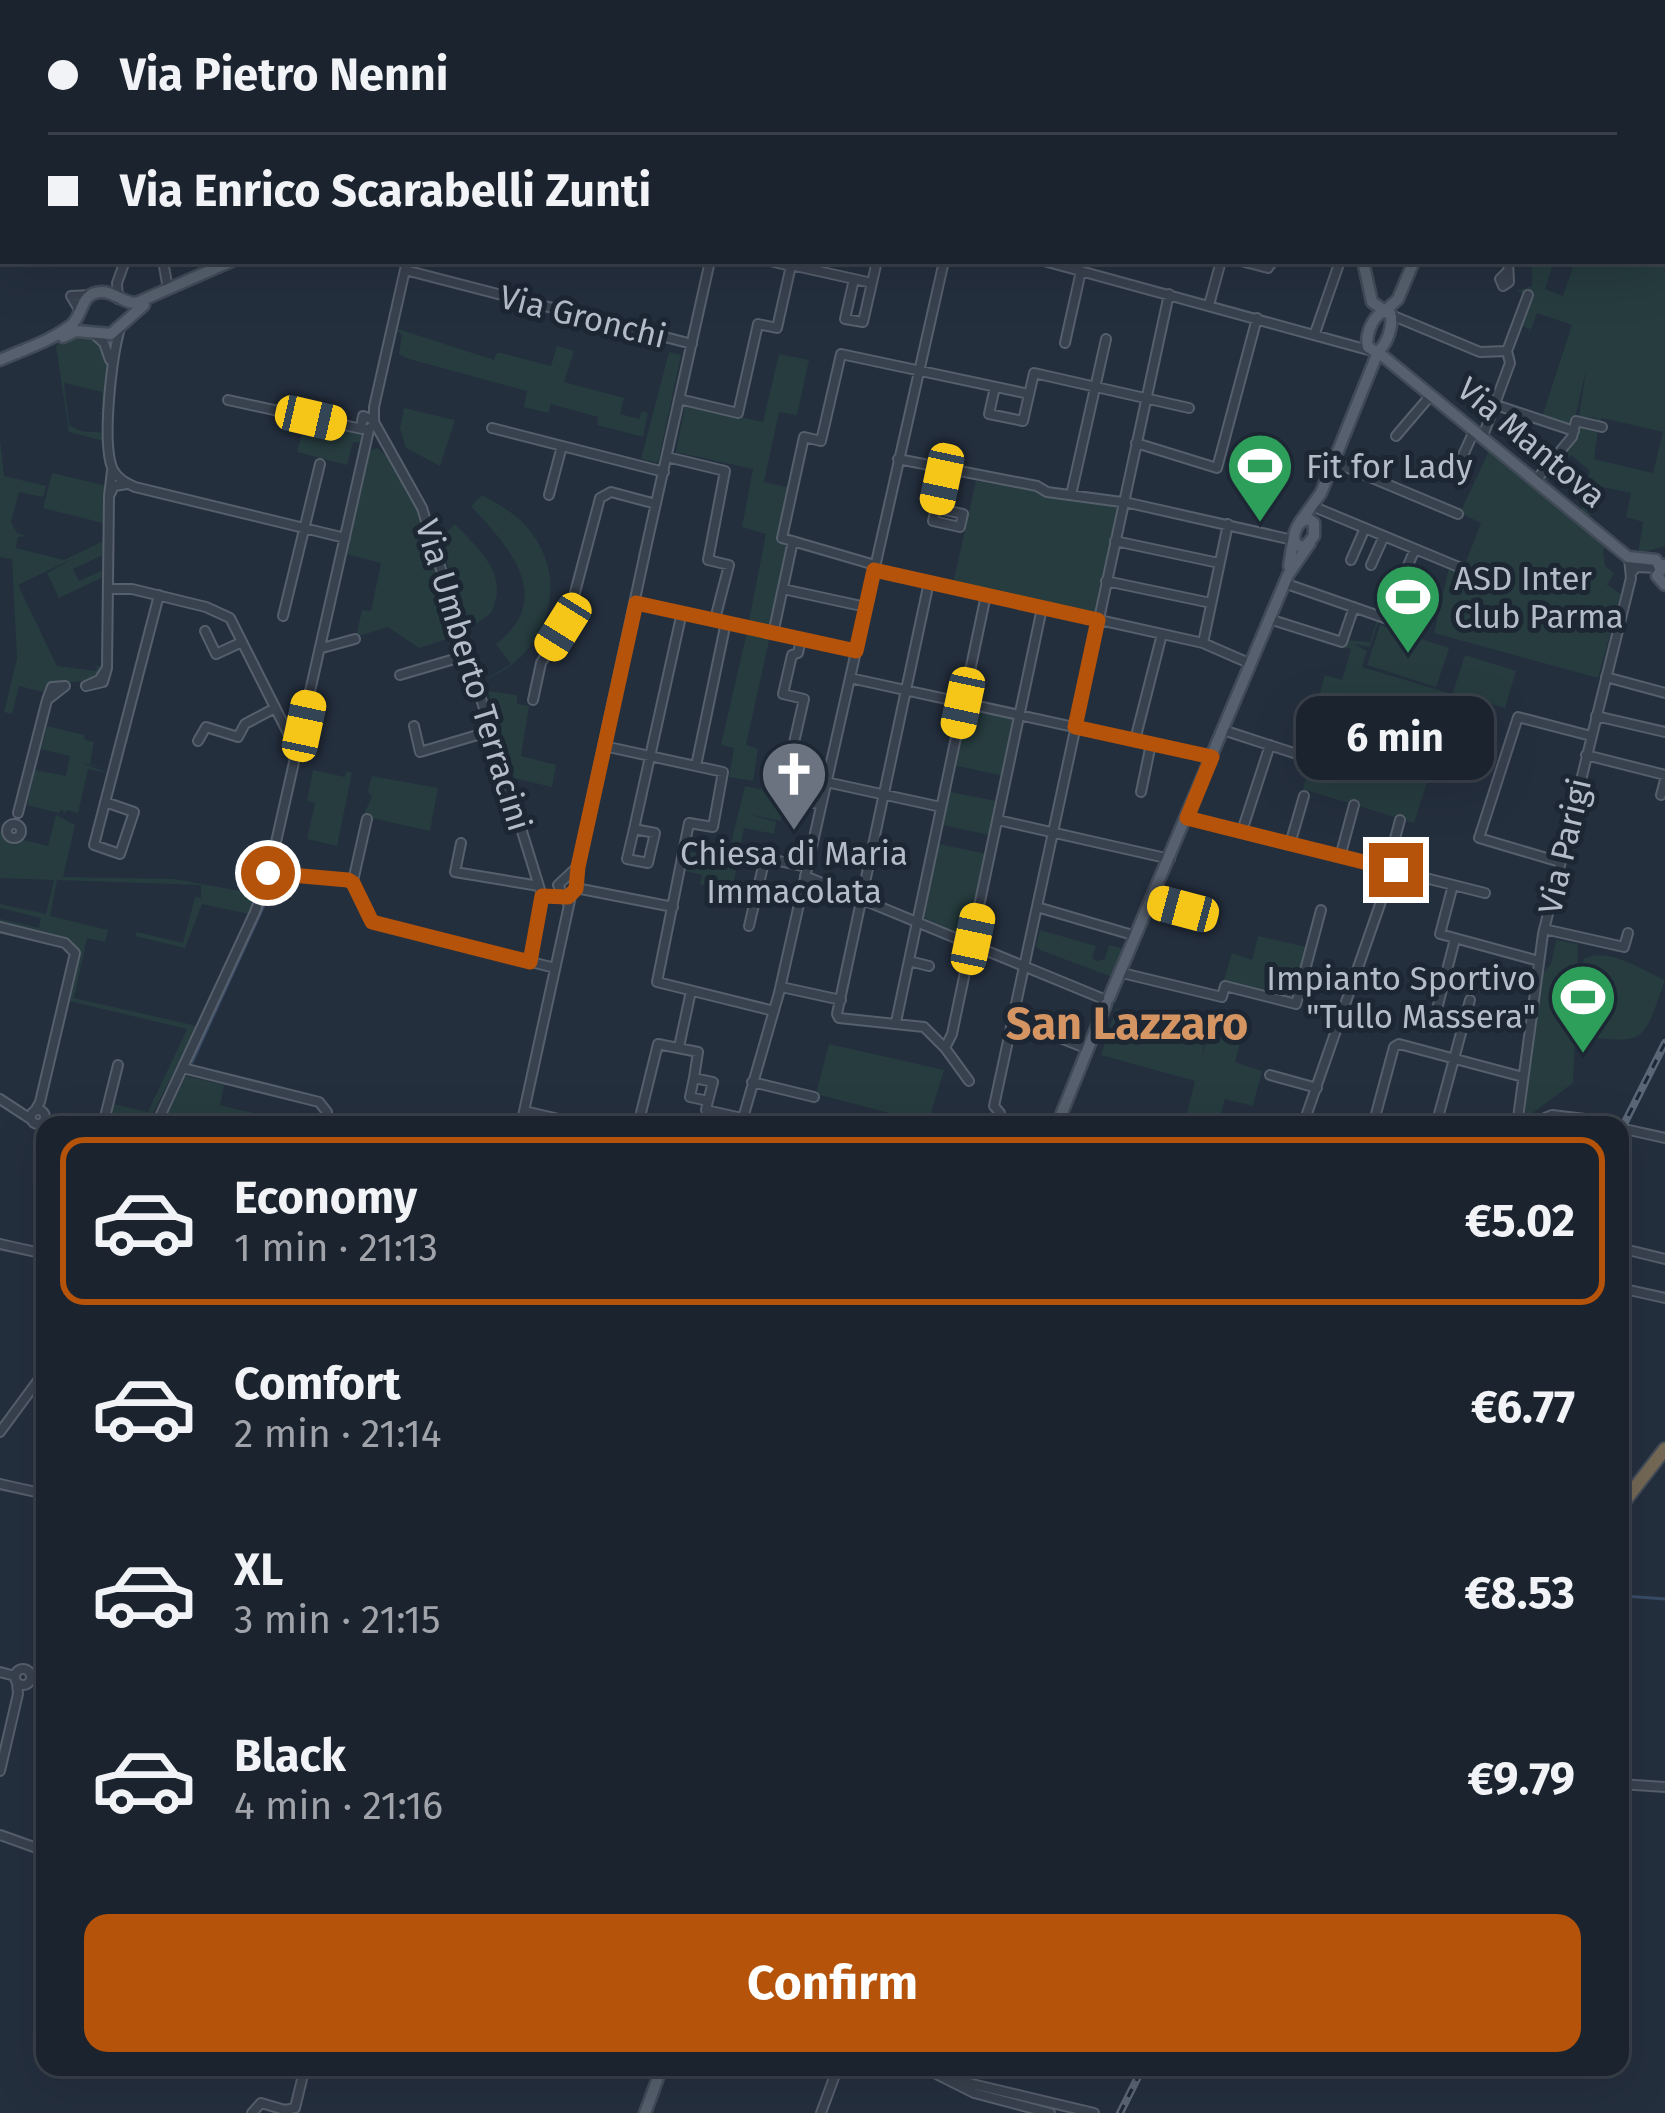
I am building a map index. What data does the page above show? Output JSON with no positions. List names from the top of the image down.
{
  "streets": {
    "main road": ["Via Mantova"],
    "street": ["Via Gronchi", "Via Umberto Terracini", "Via Parigi"]
  },
  "crossings": [
    ["Via Mantova", "Via Parigi"]
  ],
  "districts": ["San Lazzaro"],
  "places": {
    "sports": ["Fit for Lady", "ASD Inter Club Parma", "Impianto Sportivo \"Tullo Massera\""],
    "church": ["Chiesa di Maria Immacolata"]
  },
  "page": {
    "banner": ["Via Pietro Nenni", "Via Enrico Scarabelli Zunti"],
    "bubble": "6 min",
    "list": [
      {
        "name": "Economy",
        "note": "1 min · 21:13",
        "value": "€5.02"
      },
      {
        "name": "Comfort",
        "note": "2 min · 21:14",
        "value": "€6.77"
      },
      {
        "name": "XL",
        "note": "3 min · 21:15",
        "value": "€8.53"
      },
      {
        "name": "Black",
        "note": "4 min · 21:16",
        "value": "€9.79"
      }
    ],
    "buttons": "Confirm"
  }
}
